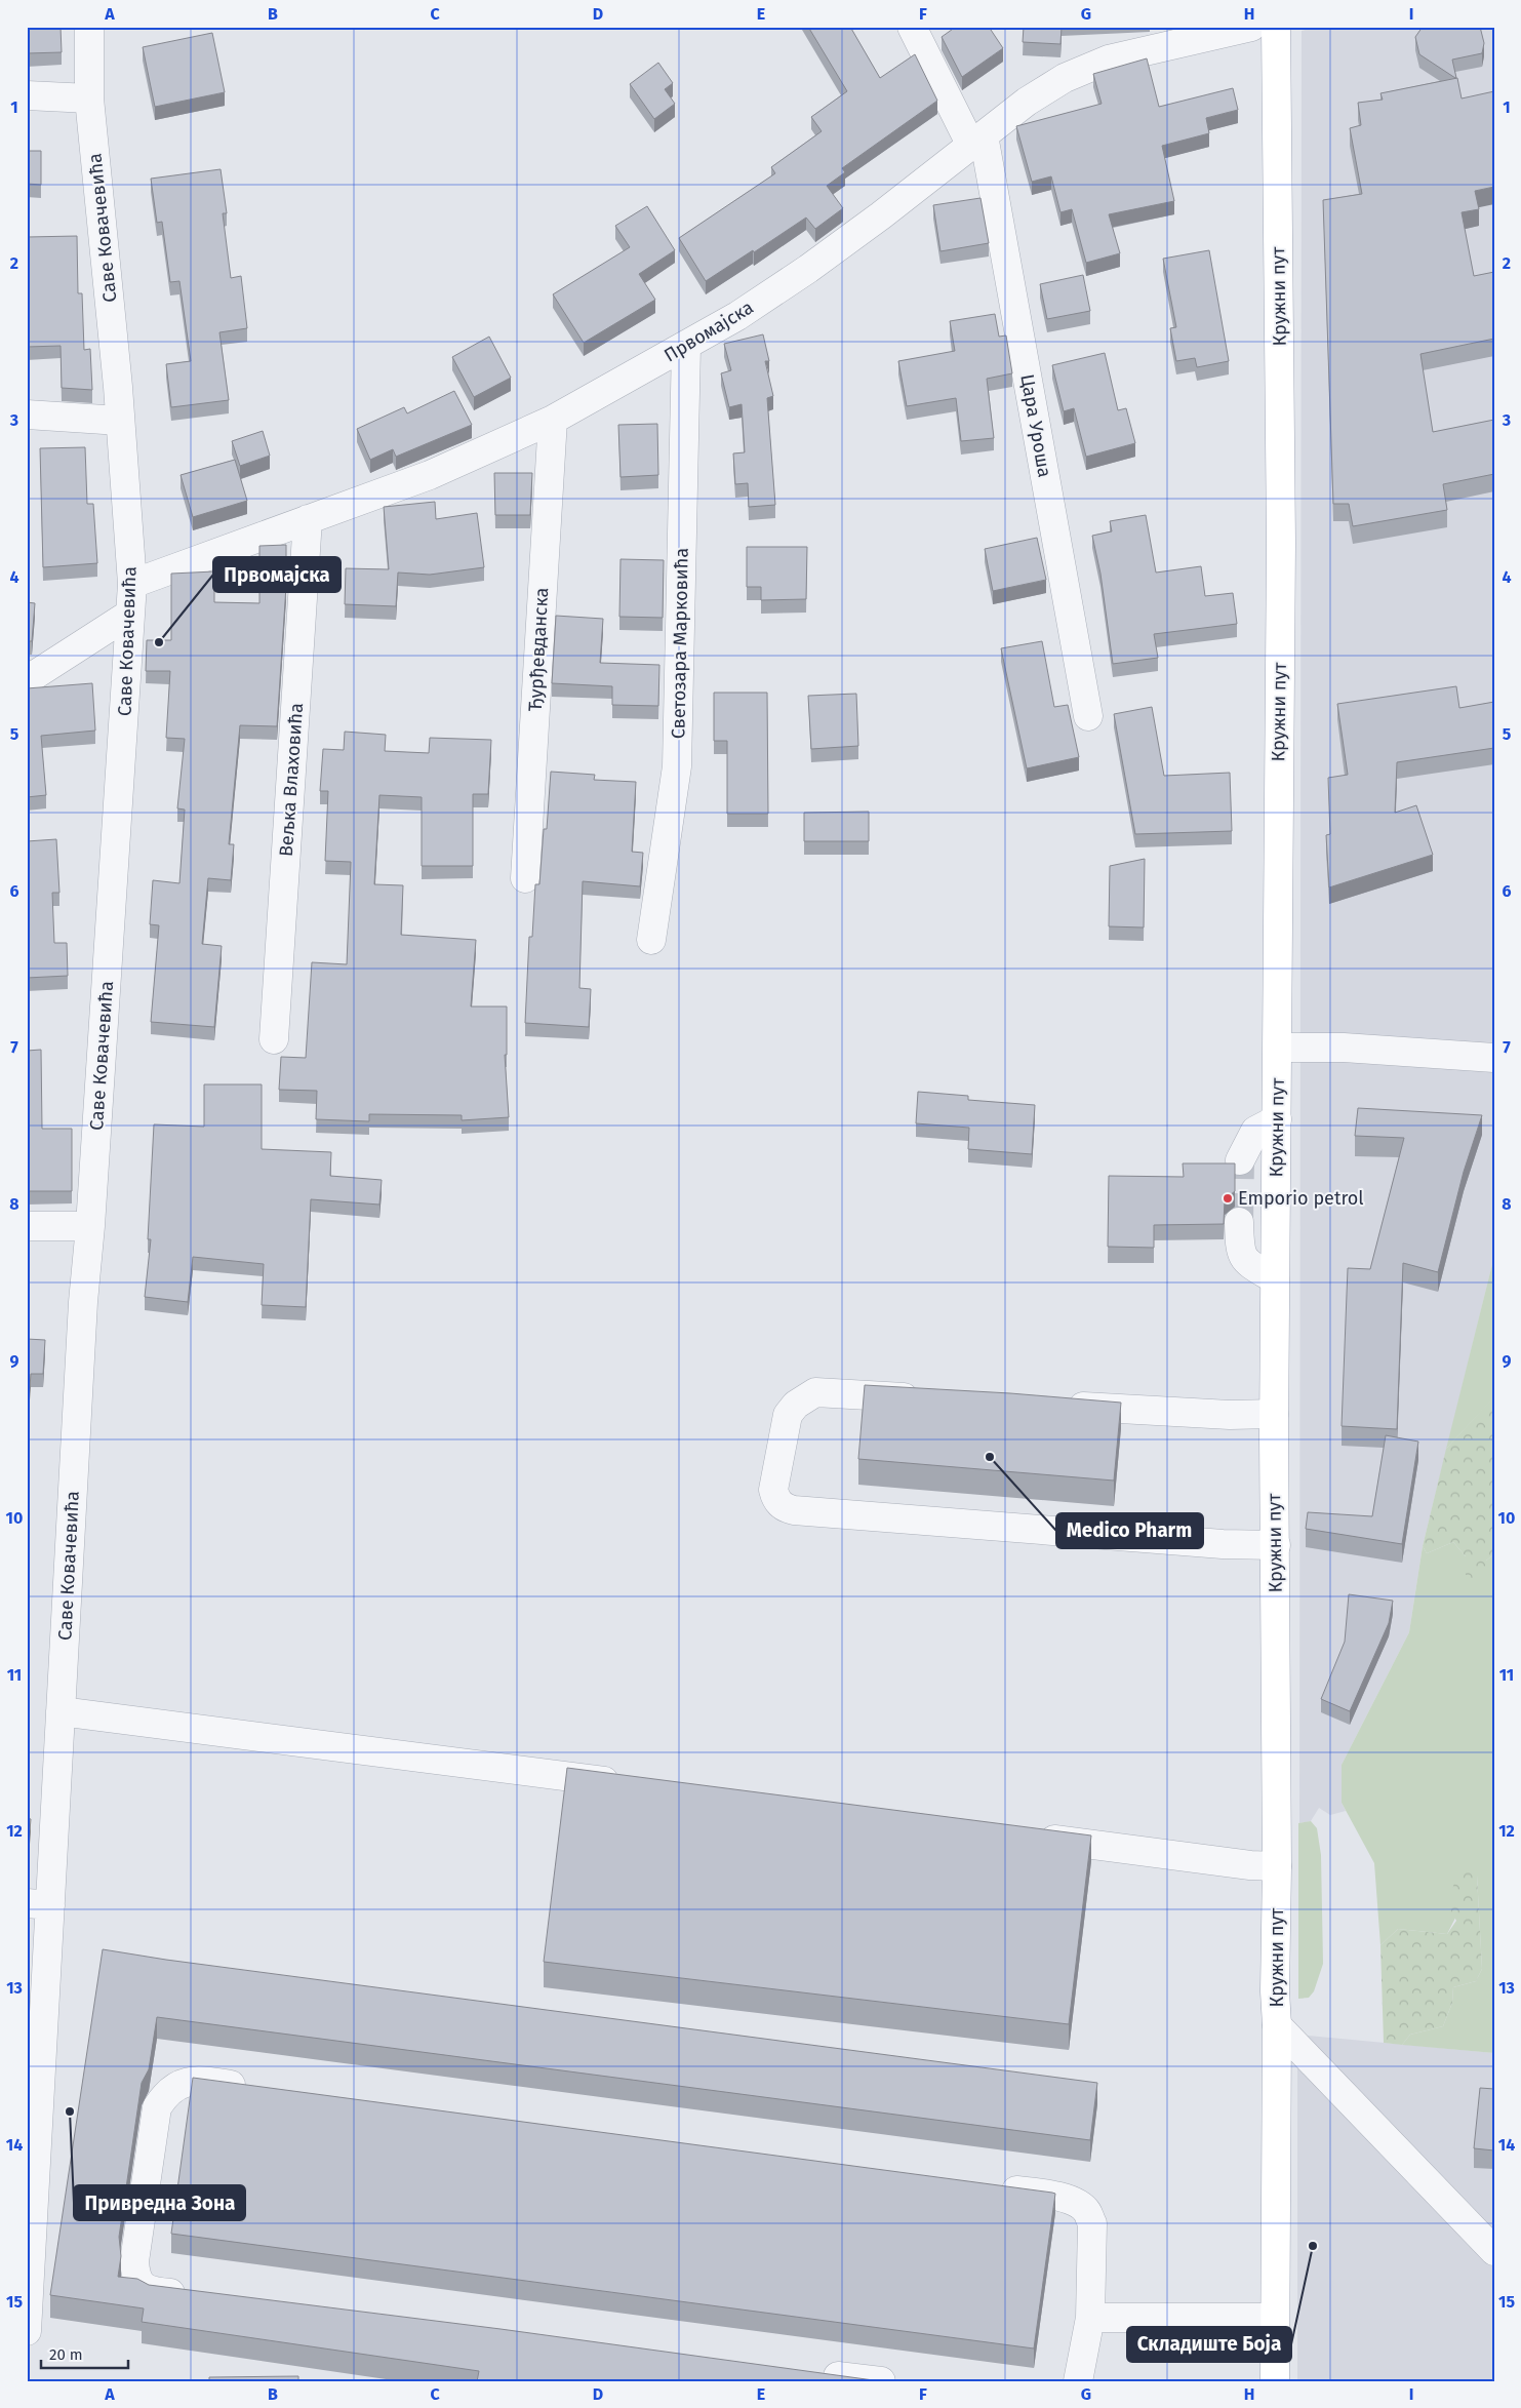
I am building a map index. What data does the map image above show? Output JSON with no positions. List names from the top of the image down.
{
  "streets": {
    "main road": ["Кружни пут"],
    "street": [
      "Саве Ковачевића",
      "Првомајска",
      "Цара Уроша",
      "Светозара Марковића",
      "Ђурђевданска",
      "Вељка Влаховића"
    ]
  },
  "crossings": [
    ["Саве Ковачевића", "Првомајска"],
    ["Првомајска", "Цара Уроша"],
    ["Првомајска", "Светозара Марковића"],
    ["Првомајска", "Ђурђевданска"],
    ["Првомајска", "Вељка Влаховића"]
  ],
  "places": [
    "Првомајска",
    "Emporio petrol",
    "Medico Pharm",
    "Привредна Зона",
    "Складиште Боја"
  ],
  "scale_bar": "20 m",
  "grid": {
    "columns": [
      "A",
      "B",
      "C",
      "D",
      "E",
      "F",
      "G",
      "H",
      "I"
    ],
    "rows": [
      "1",
      "2",
      "3",
      "4",
      "5",
      "6",
      "7",
      "8",
      "9",
      "10",
      "11",
      "12",
      "13",
      "14",
      "15"
    ]
  }
}
